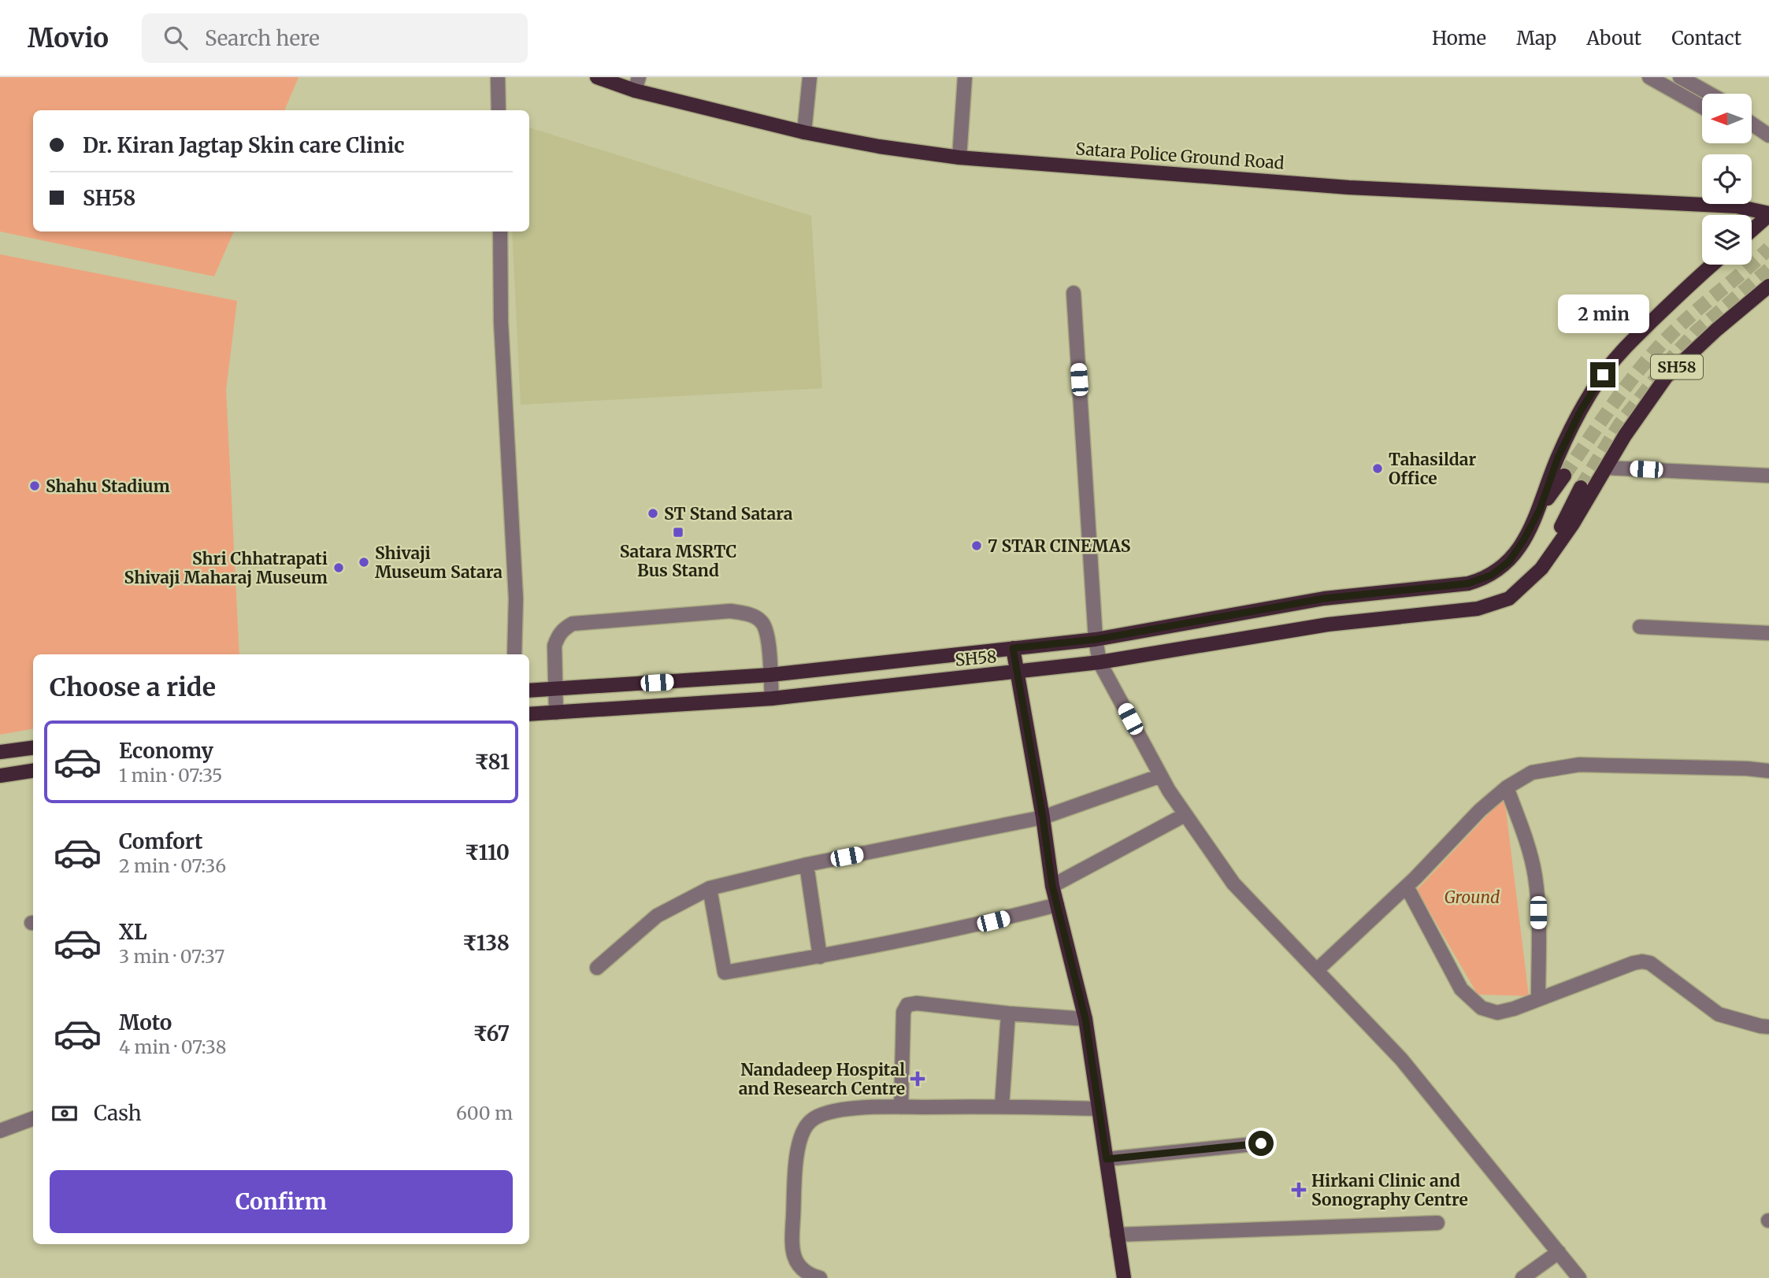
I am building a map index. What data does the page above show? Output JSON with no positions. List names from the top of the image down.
{
  "streets": {
    "main road": ["Satara Police Ground Road", "SH58"]
  },
  "parks": ["Ground"],
  "places": {
    "other": [
      "Tahasildar Office",
      "Shahu Stadium",
      "ST Stand Satara",
      "7 STAR CINEMAS",
      "Shivaji Museum Satara",
      "Shri Chhatrapati Shivaji Maharaj Museum"
    ],
    "transit": ["Satara MSRTC Bus Stand"],
    "health": ["Nandadeep Hospital and Research Centre", "Hirkani Clinic and Sonography Centre"]
  },
  "north": "left",
  "page": {
    "header": "Movio",
    "search": "Search here",
    "nav": [
      "Home",
      "Map",
      "About",
      "Contact"
    ],
    "banner": ["Dr. Kiran Jagtap Skin care Clinic", "SH58"],
    "bubble": "2 min",
    "heading": "Choose a ride",
    "list": [
      {
        "name": "Economy",
        "note": "1 min · 07:35",
        "value": "₹81"
      },
      {
        "name": "Comfort",
        "note": "2 min · 07:36",
        "value": "₹110"
      },
      {
        "name": "XL",
        "note": "3 min · 07:37",
        "value": "₹138"
      },
      {
        "name": "Moto",
        "note": "4 min · 07:38",
        "value": "₹67"
      }
    ],
    "pay": ["Cash", "600 m"],
    "buttons": "Confirm"
  }
}
